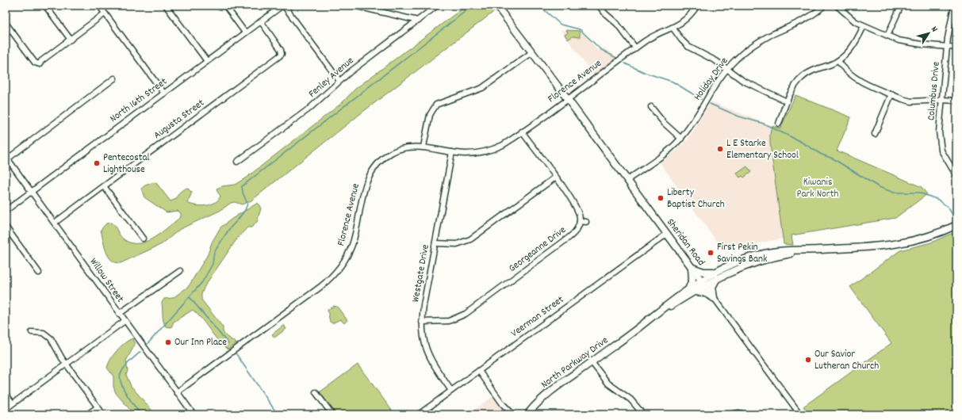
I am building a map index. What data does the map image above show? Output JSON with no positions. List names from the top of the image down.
{
  "streets": {
    "main road": ["Sheridan Road", "North Parkway Drive"],
    "street": [
      "Fenley Avenue",
      "Holiday Drive",
      "Florence Avenue",
      "Columbus Drive",
      "North 16th Street",
      "Augusta Street",
      "Georgeanne Drive",
      "Westgate Drive",
      "Willow Street",
      "Veerman Street"
    ]
  },
  "crossings": [
    ["Holiday Drive", "Sheridan Road"],
    ["Florence Avenue", "Sheridan Road"],
    ["Florence Avenue", "Westgate Drive"],
    ["Florence Avenue", "Willow Street"],
    ["North 16th Street", "Augusta Street"],
    ["North 16th Street", "Willow Street"],
    ["Augusta Street", "Willow Street"],
    ["Sheridan Road", "Veerman Street"],
    ["Sheridan Road", "North Parkway Drive"],
    ["Georgeanne Drive", "Westgate Drive"],
    ["Westgate Drive", "Veerman Street"]
  ],
  "parks": ["Kiwanis Park North"],
  "places": [
    "L E Starke Elementary School",
    "Pentecostal Lighthouse",
    "Liberty Baptist Church",
    "First Pekin Savings Bank",
    "Our Inn Place",
    "Our Savior Lutheran Church"
  ],
  "north": "top right"
}
